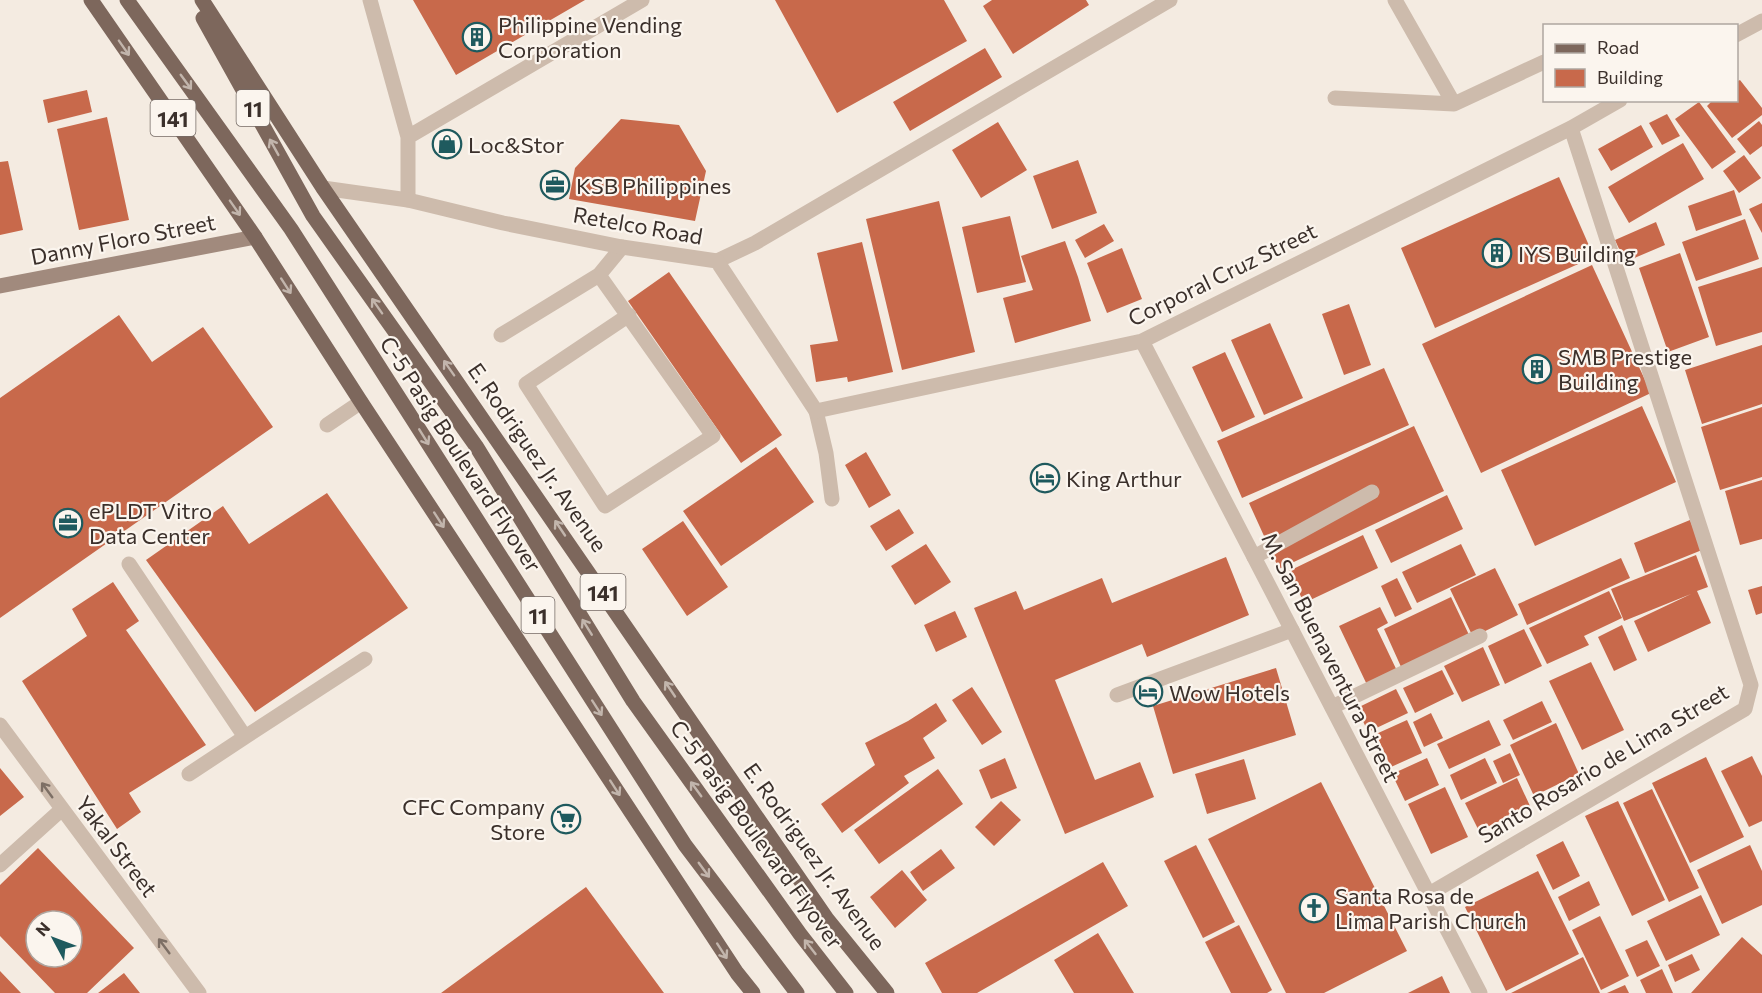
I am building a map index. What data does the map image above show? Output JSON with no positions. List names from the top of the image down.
{
  "streets": {
    "main road": [
      "11",
      "141",
      "Danny Floro Street",
      "C-5 Pasig Boulevard Flyover",
      "E. Rodriguez Jr. Avenue"
    ],
    "street": [
      "Retelco Road",
      "Corporal Cruz Street",
      "M. San Buenaventura Street",
      "Santo Rosario de Lima Street",
      "Yakal Street"
    ]
  },
  "crossings": [
    ["141", "Danny Floro Street"],
    ["Retelco Road", "Corporal Cruz Street"],
    ["Retelco Road", "E. Rodriguez Jr. Avenue"],
    ["Corporal Cruz Street", "M. San Buenaventura Street"],
    ["Corporal Cruz Street", "Santo Rosario de Lima Street"],
    ["M. San Buenaventura Street", "Santo Rosario de Lima Street"]
  ],
  "one_way": ["Yakal Street"],
  "places": {
    "building": ["Philippine Vending Corporation", "IYS Building", "SMB Prestige Building"],
    "shop": ["Loc&Stor"],
    "office": ["KSB Philippines", "ePLDT Vitro Data Center"],
    "hotel": ["King Arthur", "Wow Hotels"],
    "supermarket": ["CFC Company Store"],
    "church": ["Santa Rosa de Lima Parish Church"]
  },
  "legend": ["Road", "Building"],
  "north": "top left"
}
